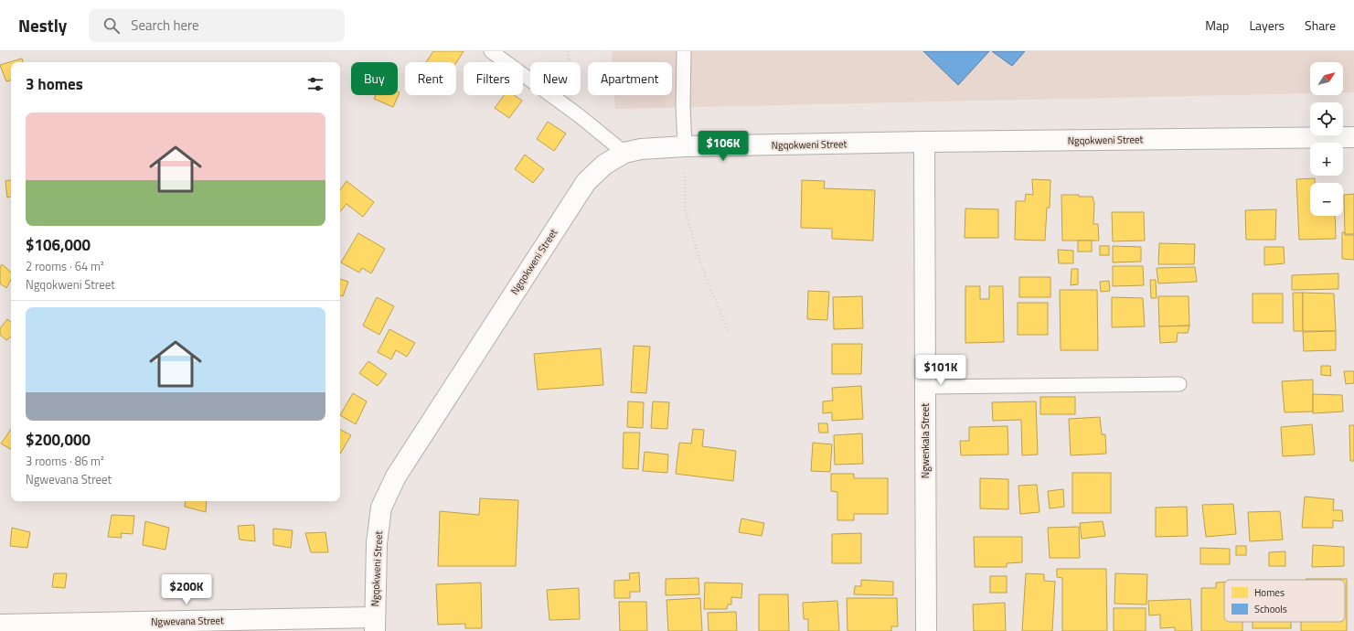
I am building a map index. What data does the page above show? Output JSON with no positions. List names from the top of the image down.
{
  "streets": {
    "street": ["Ngqokweni Street", "Ngwenkala Street", "Ngwevana Street"]
  },
  "crossings": [
    ["Ngqokweni Street", "Ngwenkala Street"],
    ["Ngqokweni Street", "Ngwevana Street"]
  ],
  "legend": ["Homes", "Schools"],
  "north": "top right",
  "page": {
    "header": "Nestly",
    "search": "Search here",
    "nav": ["Map", "Layers", "Share"],
    "map_buttons": ["+", "−"],
    "chip": [
      "Buy",
      "Rent",
      "Filters",
      "New",
      "Apartment"
    ],
    "heading": "3 homes",
    "list": [
      {
        "name": "$106,000",
        "note": "2 rooms · 64 m² · Ngqokweni Street"
      },
      {
        "name": "$200,000",
        "note": "3 rooms · 86 m² · Ngwevana Street"
      }
    ],
    "price": ["$106K", "$101K", "$200K"]
  }
}
